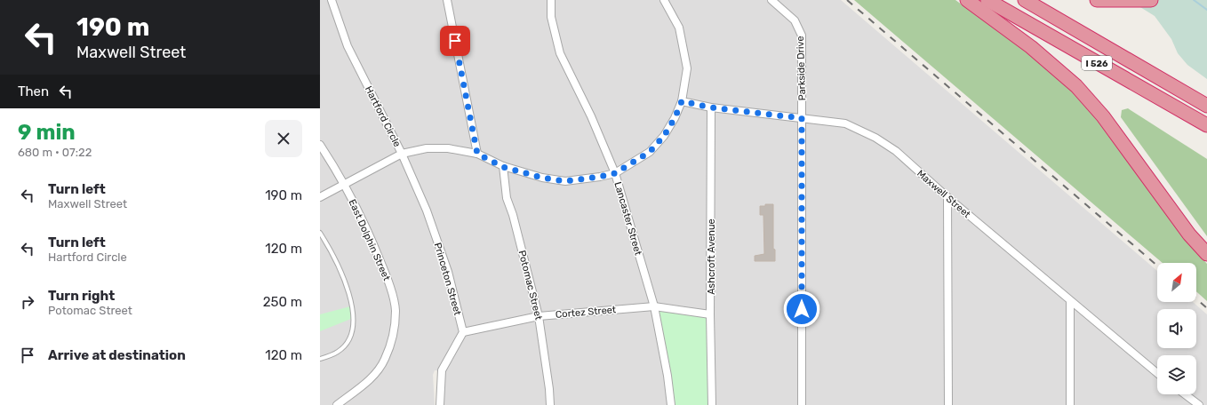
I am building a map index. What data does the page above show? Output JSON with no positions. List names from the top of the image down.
{
  "streets": {
    "highway": ["I 526"],
    "street": [
      "Parkside Drive",
      "Hartford Circle",
      "Maxwell Street",
      "Lancaster Street",
      "East Dolphin Street",
      "Ashcroft Avenue",
      "Princeton Street",
      "Potomac Street",
      "Cortez Street"
    ]
  },
  "crossings": [
    ["Parkside Drive", "Maxwell Street"],
    ["Hartford Circle", "Maxwell Street"],
    ["Hartford Circle", "Lancaster Street"],
    ["Hartford Circle", "Princeton Street"],
    ["Hartford Circle", "Potomac Street"],
    ["Maxwell Street", "Ashcroft Avenue"],
    ["Lancaster Street", "Cortez Street"],
    ["Ashcroft Avenue", "Cortez Street"],
    ["Princeton Street", "Cortez Street"],
    ["Potomac Street", "Cortez Street"]
  ],
  "north": "top right",
  "page": {
    "turn": ["190 m", "Maxwell Street"],
    "then": "Then",
    "heading": ["9 min", "680 m · 07:22"],
    "list": [
      {
        "name": "Turn left",
        "note": "Maxwell Street",
        "value": "190 m"
      },
      {
        "name": "Turn left",
        "note": "Hartford Circle",
        "value": "120 m"
      },
      {
        "name": "Turn right",
        "note": "Potomac Street",
        "value": "250 m"
      },
      {
        "name": "Arrive at destination",
        "value": "120 m"
      }
    ]
  }
}
